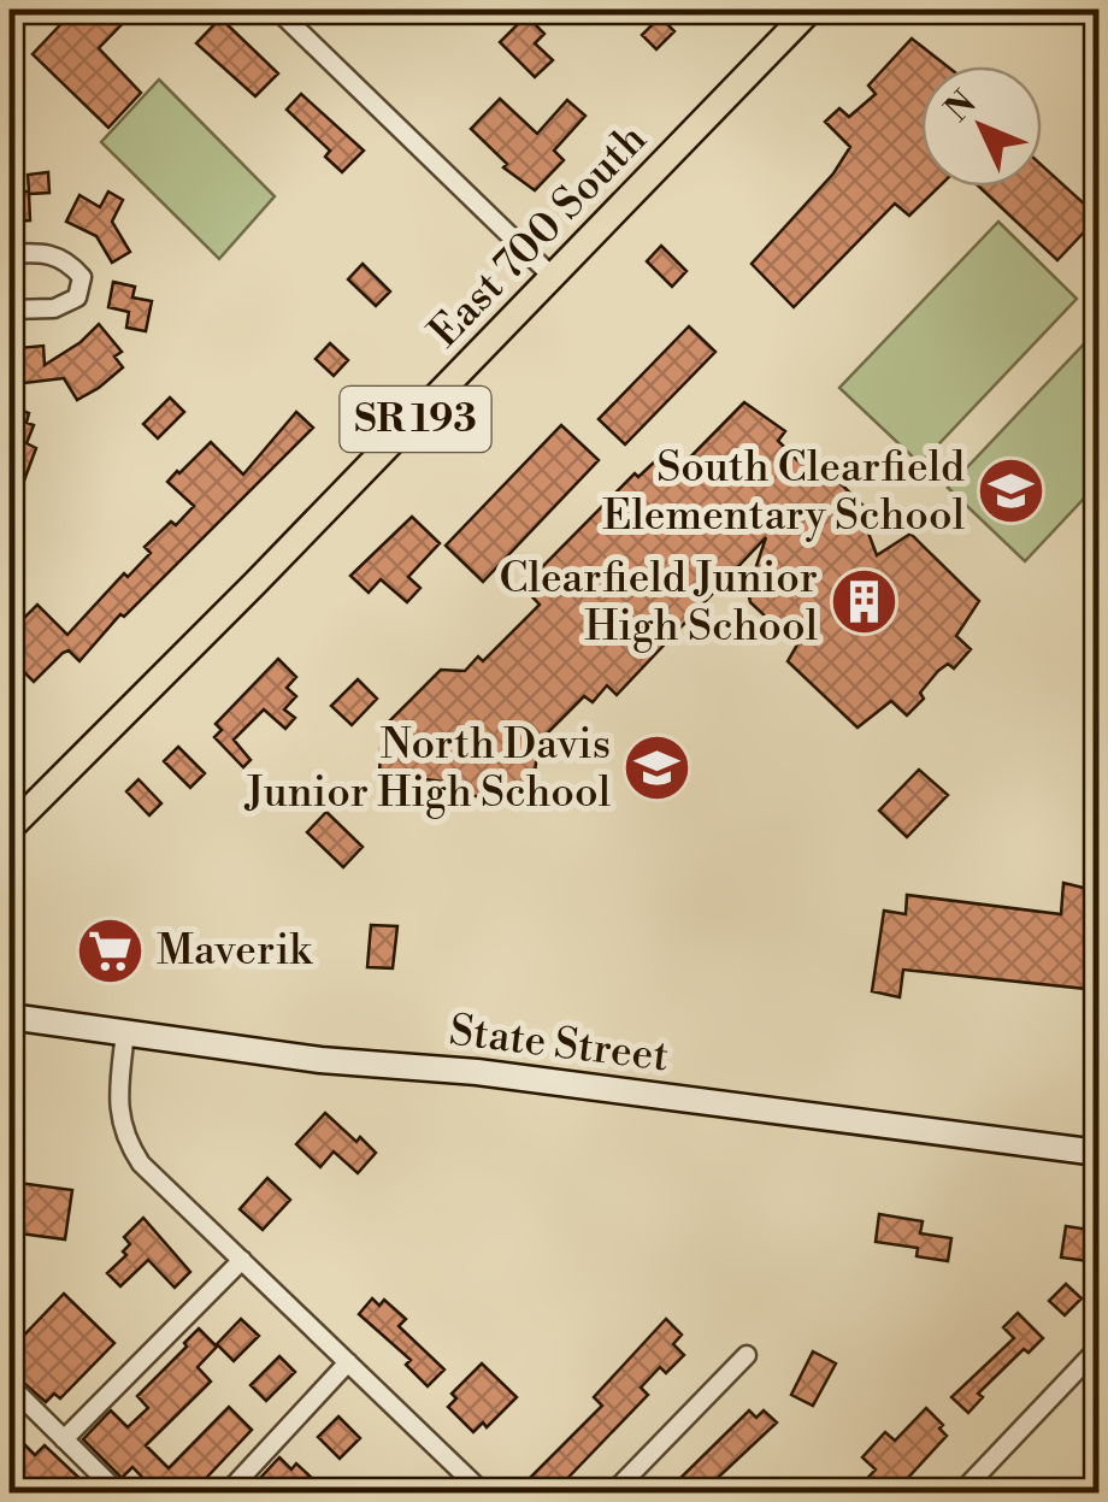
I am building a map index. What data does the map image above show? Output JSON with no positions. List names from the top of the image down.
{
  "streets": {
    "main road": ["East 700 South", "SR 193", "State Street"]
  },
  "places": {
    "school or university": ["South Clearfield Elementary School", "North Davis Junior High School"],
    "building": ["Clearfield Junior High School"],
    "supermarket": ["Maverik"]
  },
  "north": "top left"
}
